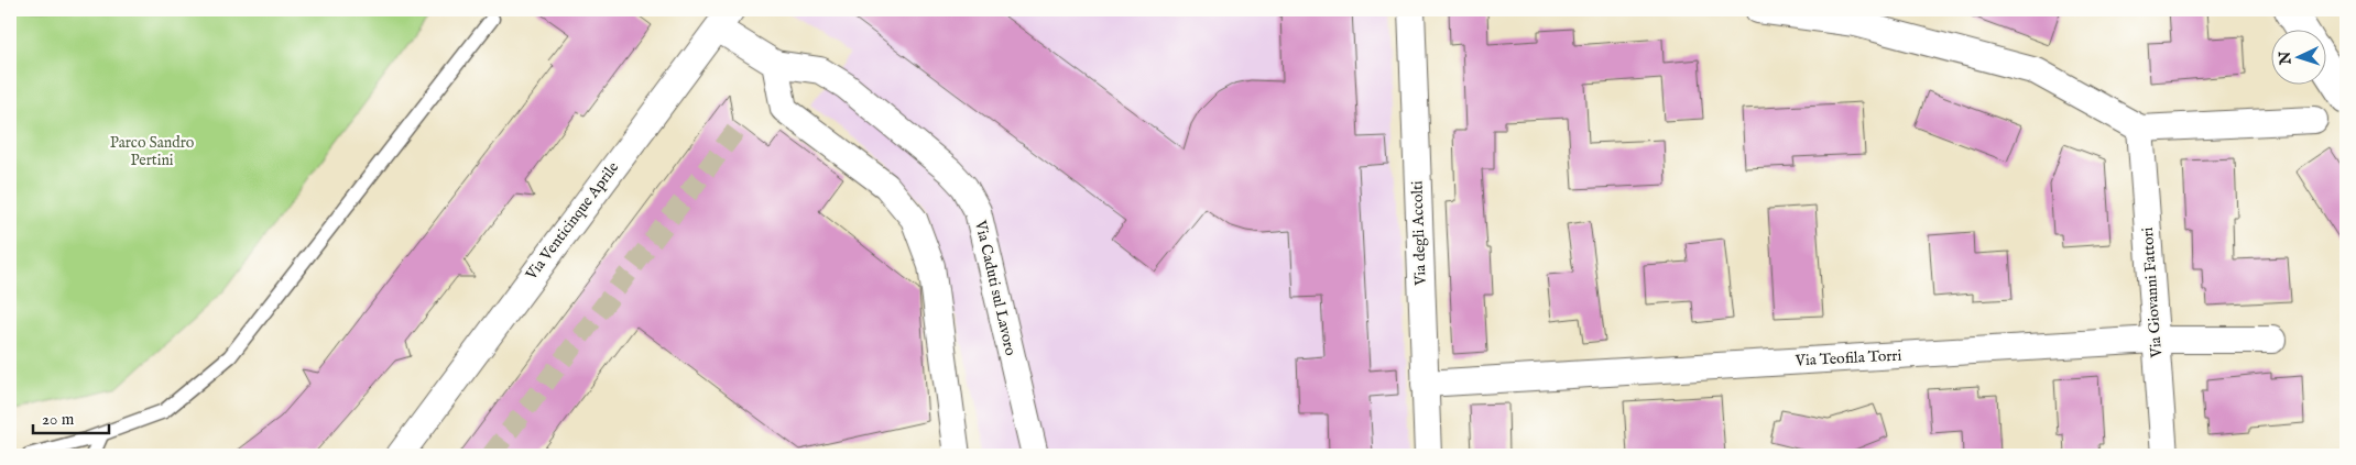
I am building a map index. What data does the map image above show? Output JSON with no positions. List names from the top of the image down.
{
  "streets": {
    "street": [
      "Via Venticinque Aprile",
      "Via degli Accolti",
      "Via Caduti sul Lavoro",
      "Via Giovanni Fattori",
      "Via Teofila Torri"
    ]
  },
  "crossings": [
    ["Via Venticinque Aprile", "Via Caduti sul Lavoro"],
    ["Via degli Accolti", "Via Teofila Torri"],
    ["Via Giovanni Fattori", "Via Teofila Torri"]
  ],
  "parks": ["Parco Sandro Pertini"],
  "scale_bar": "20 m",
  "north": "left"
}
